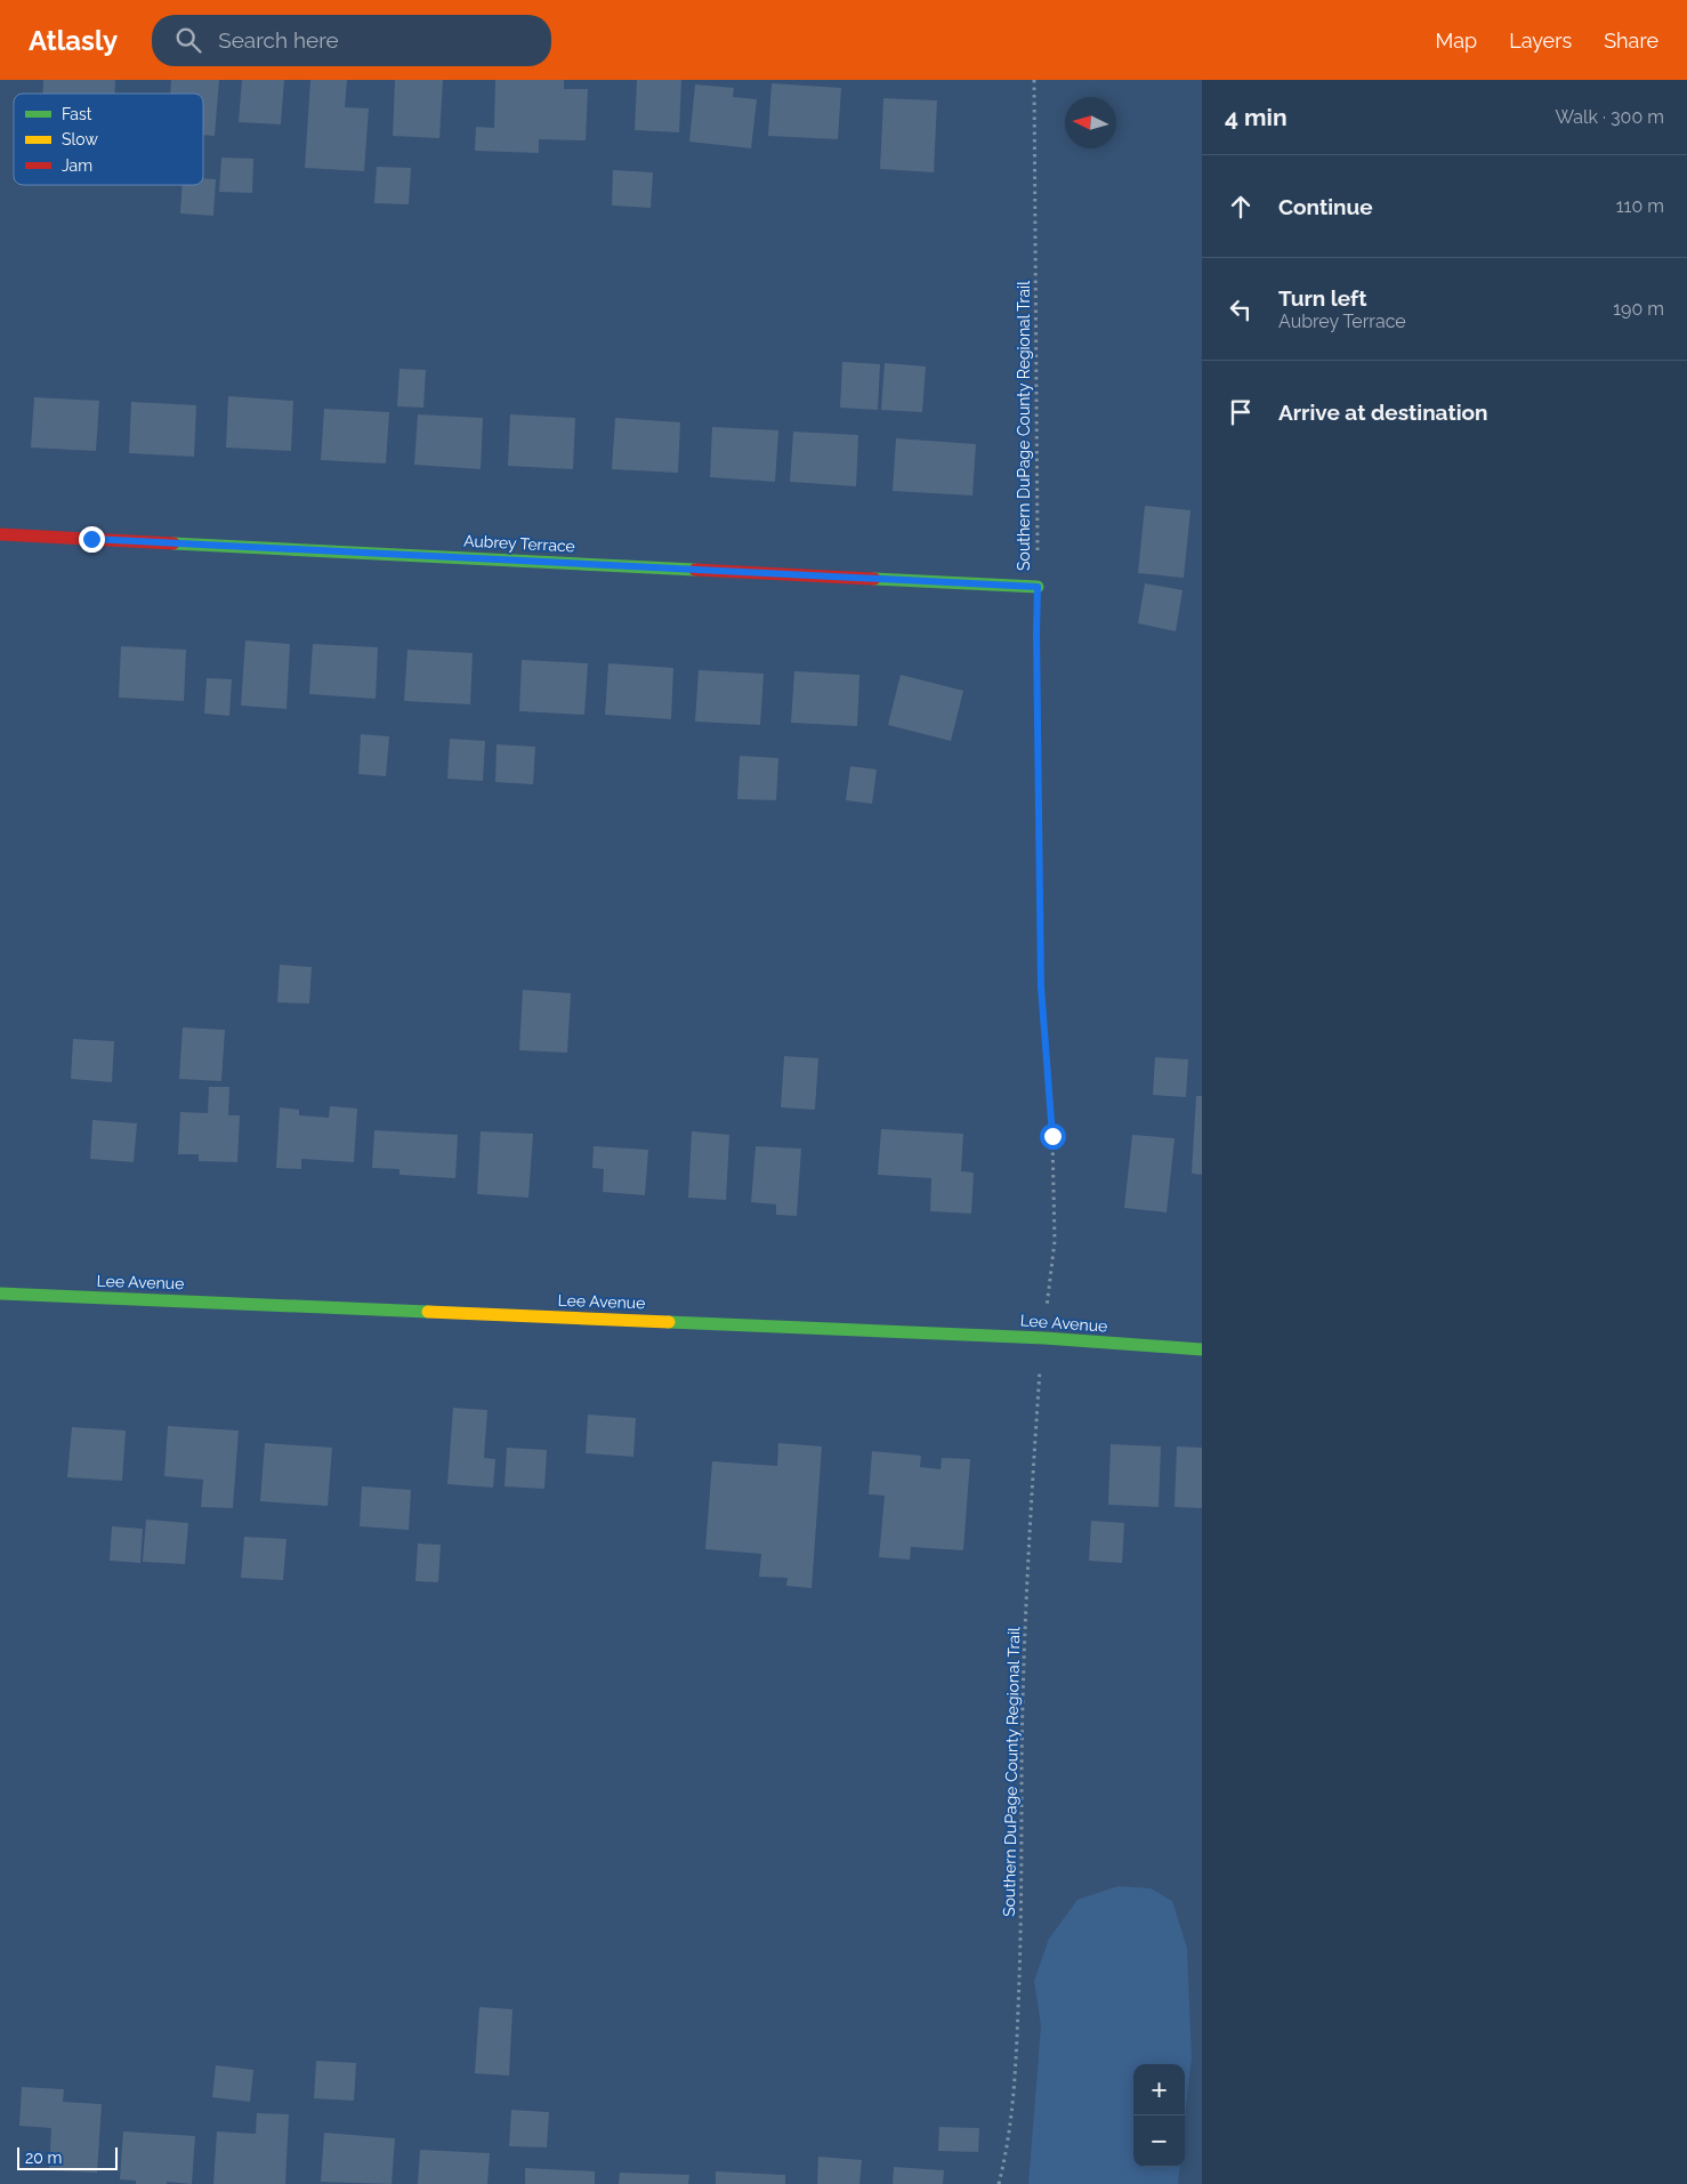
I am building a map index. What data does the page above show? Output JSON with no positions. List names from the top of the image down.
{
  "streets": {
    "street": ["Aubrey Terrace", "Lee Avenue"],
    "path": ["Southern DuPage County Regional Trail"]
  },
  "crossings": [
    ["Southern DuPage County Regional Trail", "Aubrey Terrace"]
  ],
  "legend": ["Fast", "Slow", "Jam"],
  "scale_bar": "20 m",
  "north": "left",
  "page": {
    "header": "Atlasly",
    "search": "Search here",
    "nav": ["Map", "Layers", "Share"],
    "heading": ["4 min", "Walk · 300 m"],
    "list": [
      ["Continue", "110 m"],
      ["Turn left", "Aubrey Terrace", "190 m"],
      "Arrive at destination"
    ],
    "map_buttons": ["+", "−"],
    "scale": "20 m"
  }
}
